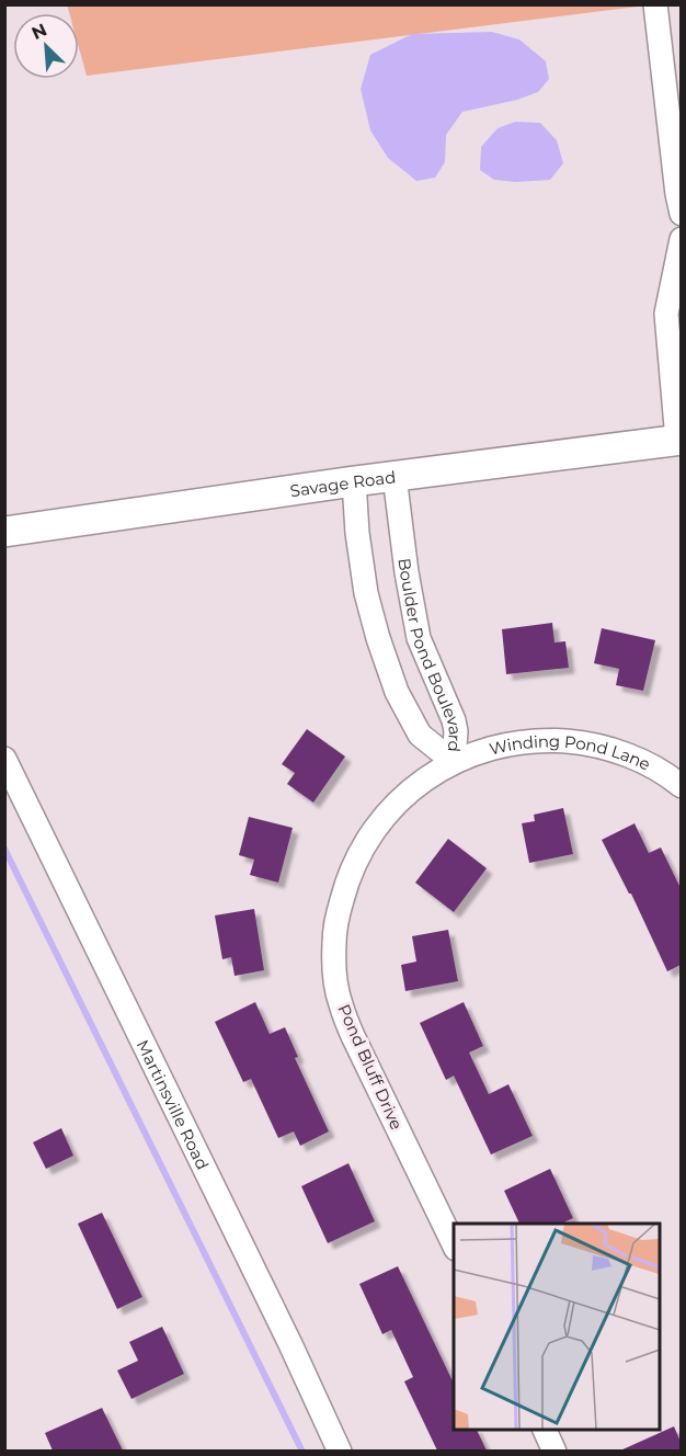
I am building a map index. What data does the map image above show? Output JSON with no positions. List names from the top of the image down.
{
  "streets": {
    "street": [
      "Savage Road",
      "Boulder Pond Boulevard",
      "Winding Pond Lane",
      "Pond Bluff Drive",
      "Martinsville Road"
    ]
  },
  "crossings": [
    ["Savage Road", "Boulder Pond Boulevard"],
    ["Boulder Pond Boulevard", "Winding Pond Lane"],
    ["Boulder Pond Boulevard", "Pond Bluff Drive"],
    ["Winding Pond Lane", "Pond Bluff Drive"]
  ],
  "north": "top left"
}
